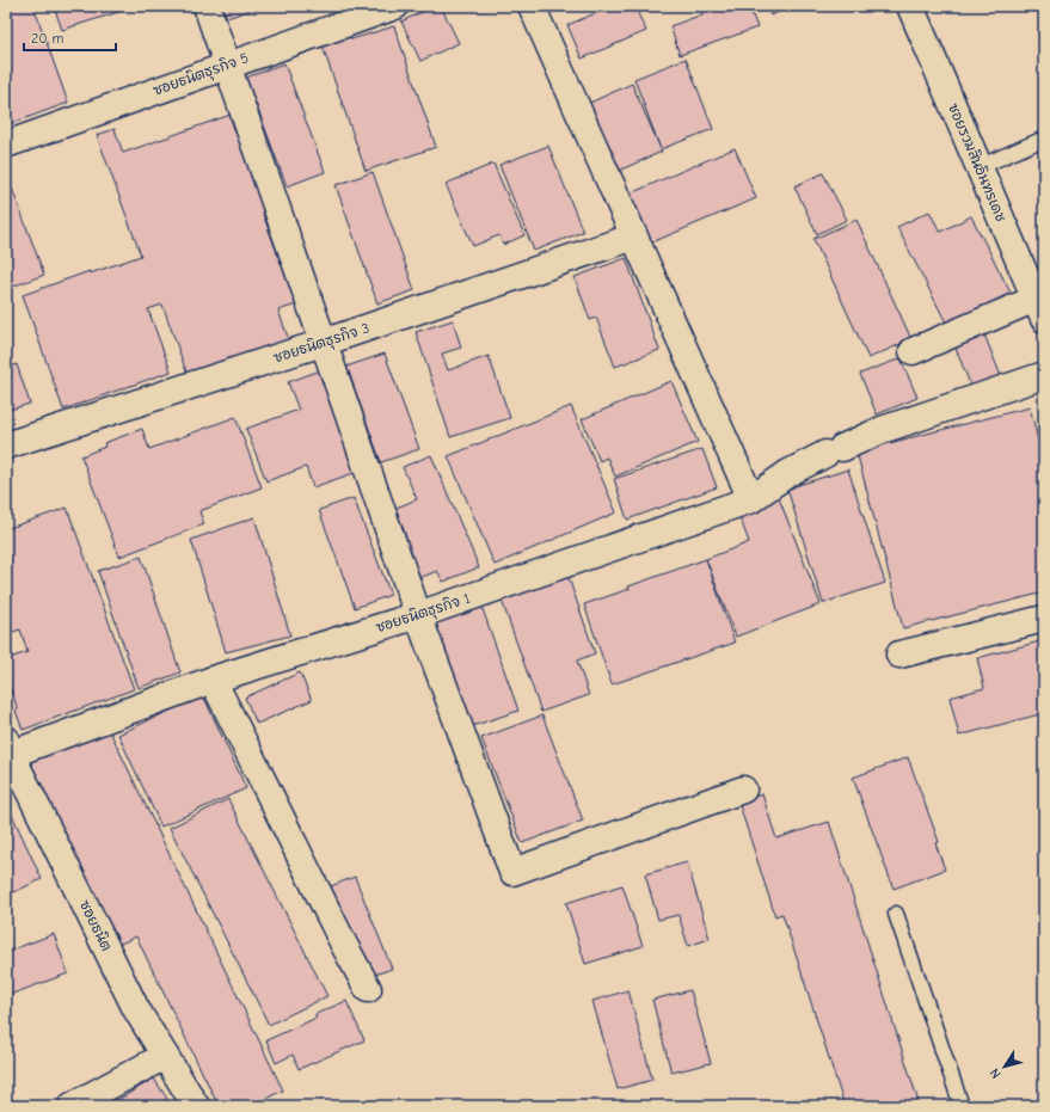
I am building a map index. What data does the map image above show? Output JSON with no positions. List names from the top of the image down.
{
  "streets": {
    "street": [
      "ซอยธนิตธุรกิจ 5",
      "ซอยรวมสินอินทรเดช",
      "ซอยธนิตธุรกิจ 3",
      "ซอยธนิตธุรกิจ 1",
      "ซอยธนิต"
    ]
  },
  "crossings": [
    ["ซอยธนิตธุรกิจ 1", "ซอยธนิต"]
  ],
  "scale_bar": "20 m",
  "north": "bottom left"
}
